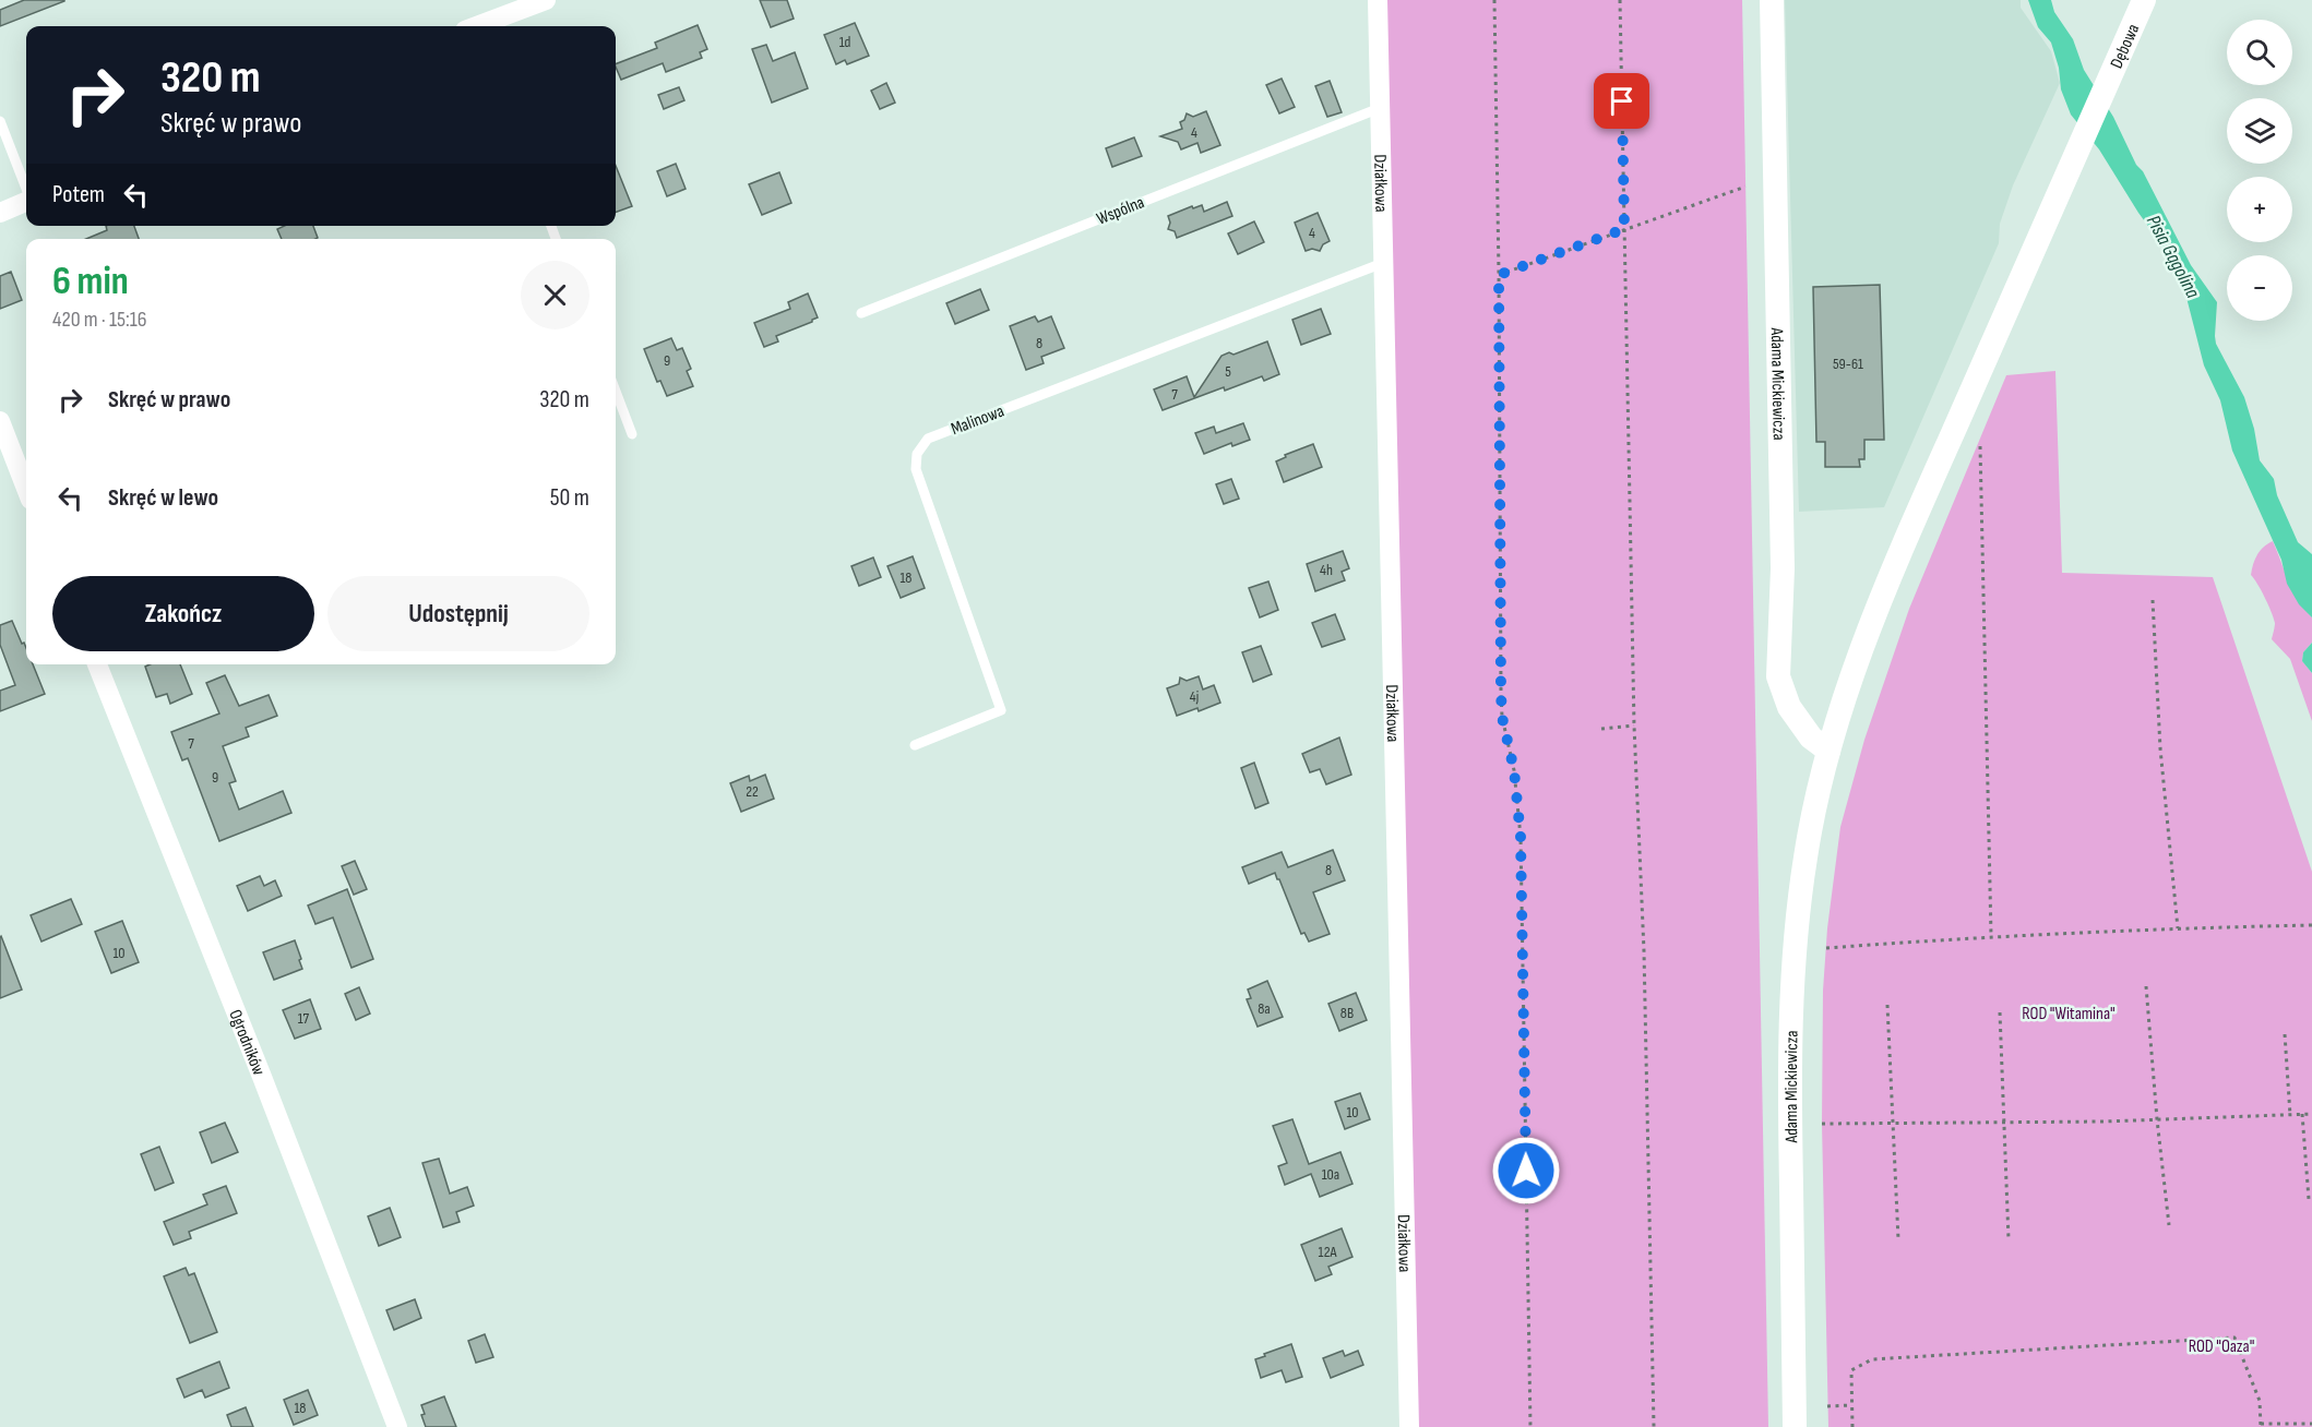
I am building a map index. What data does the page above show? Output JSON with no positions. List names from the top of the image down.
{
  "streets": {
    "street": [
      "Dębowa",
      "Działkowa",
      "Adama Mickiewicza",
      "Ogrodników"
    ],
    "lane": ["Wspólna", "Malinowa"]
  },
  "crossings": [
    ["Dębowa", "Adama Mickiewicza"],
    ["Działkowa", "Wspólna"],
    ["Działkowa", "Malinowa"]
  ],
  "water": ["Pisia Gągolina"],
  "parks": ["ROD \"Witamina\"", "ROD \"Oaza\""],
  "house_numbers": [
    "1d",
    "4",
    "4",
    "8",
    "9",
    "59-61",
    "5",
    "7",
    "4h",
    "18",
    "4j",
    "7",
    "9",
    "22",
    "8",
    "10",
    "8a",
    "8B",
    "17",
    "10",
    "10a",
    "12A",
    "18"
  ],
  "page": {
    "map_buttons": ["+", "−"],
    "turn": ["320 m", "Skręć w prawo"],
    "then": "Potem",
    "heading": ["6 min", "420 m · 15:16"],
    "list": [
      {
        "name": "Skręć w prawo",
        "value": "320 m"
      },
      {
        "name": "Skręć w lewo",
        "value": "50 m"
      }
    ],
    "buttons": ["Zakończ", "Udostępnij"]
  }
}
